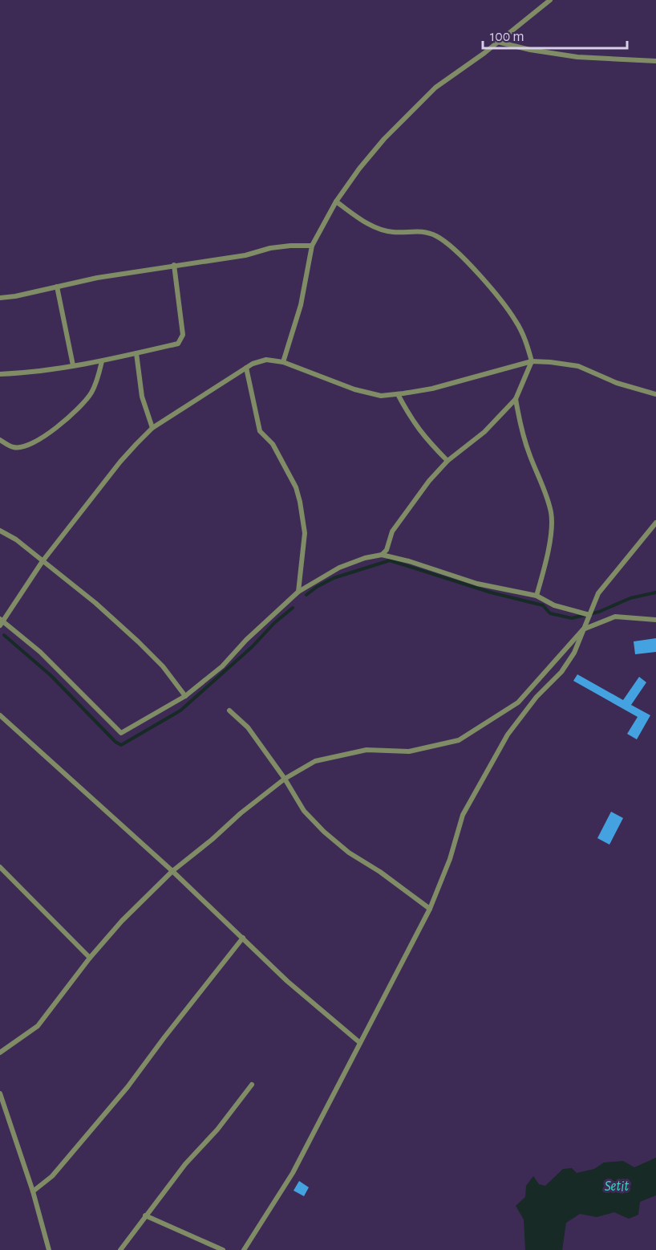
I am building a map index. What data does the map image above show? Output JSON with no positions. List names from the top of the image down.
{
  "water": ["Setit"],
  "scale_bar": "100 m"
}
